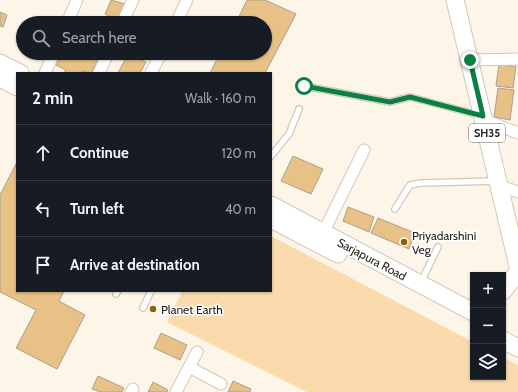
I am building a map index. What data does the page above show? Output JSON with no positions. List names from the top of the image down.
{
  "streets": {
    "main road": ["SH35", "Sarjapura Road"]
  },
  "places": ["Priyadarshini Veg", "Planet Earth"],
  "page": {
    "search": "Search here",
    "heading": ["2 min", "Walk · 160 m"],
    "list": [
      ["Continue", "120 m"],
      ["Turn left", "40 m"],
      "Arrive at destination"
    ],
    "map_buttons": ["+", "−"]
  }
}
